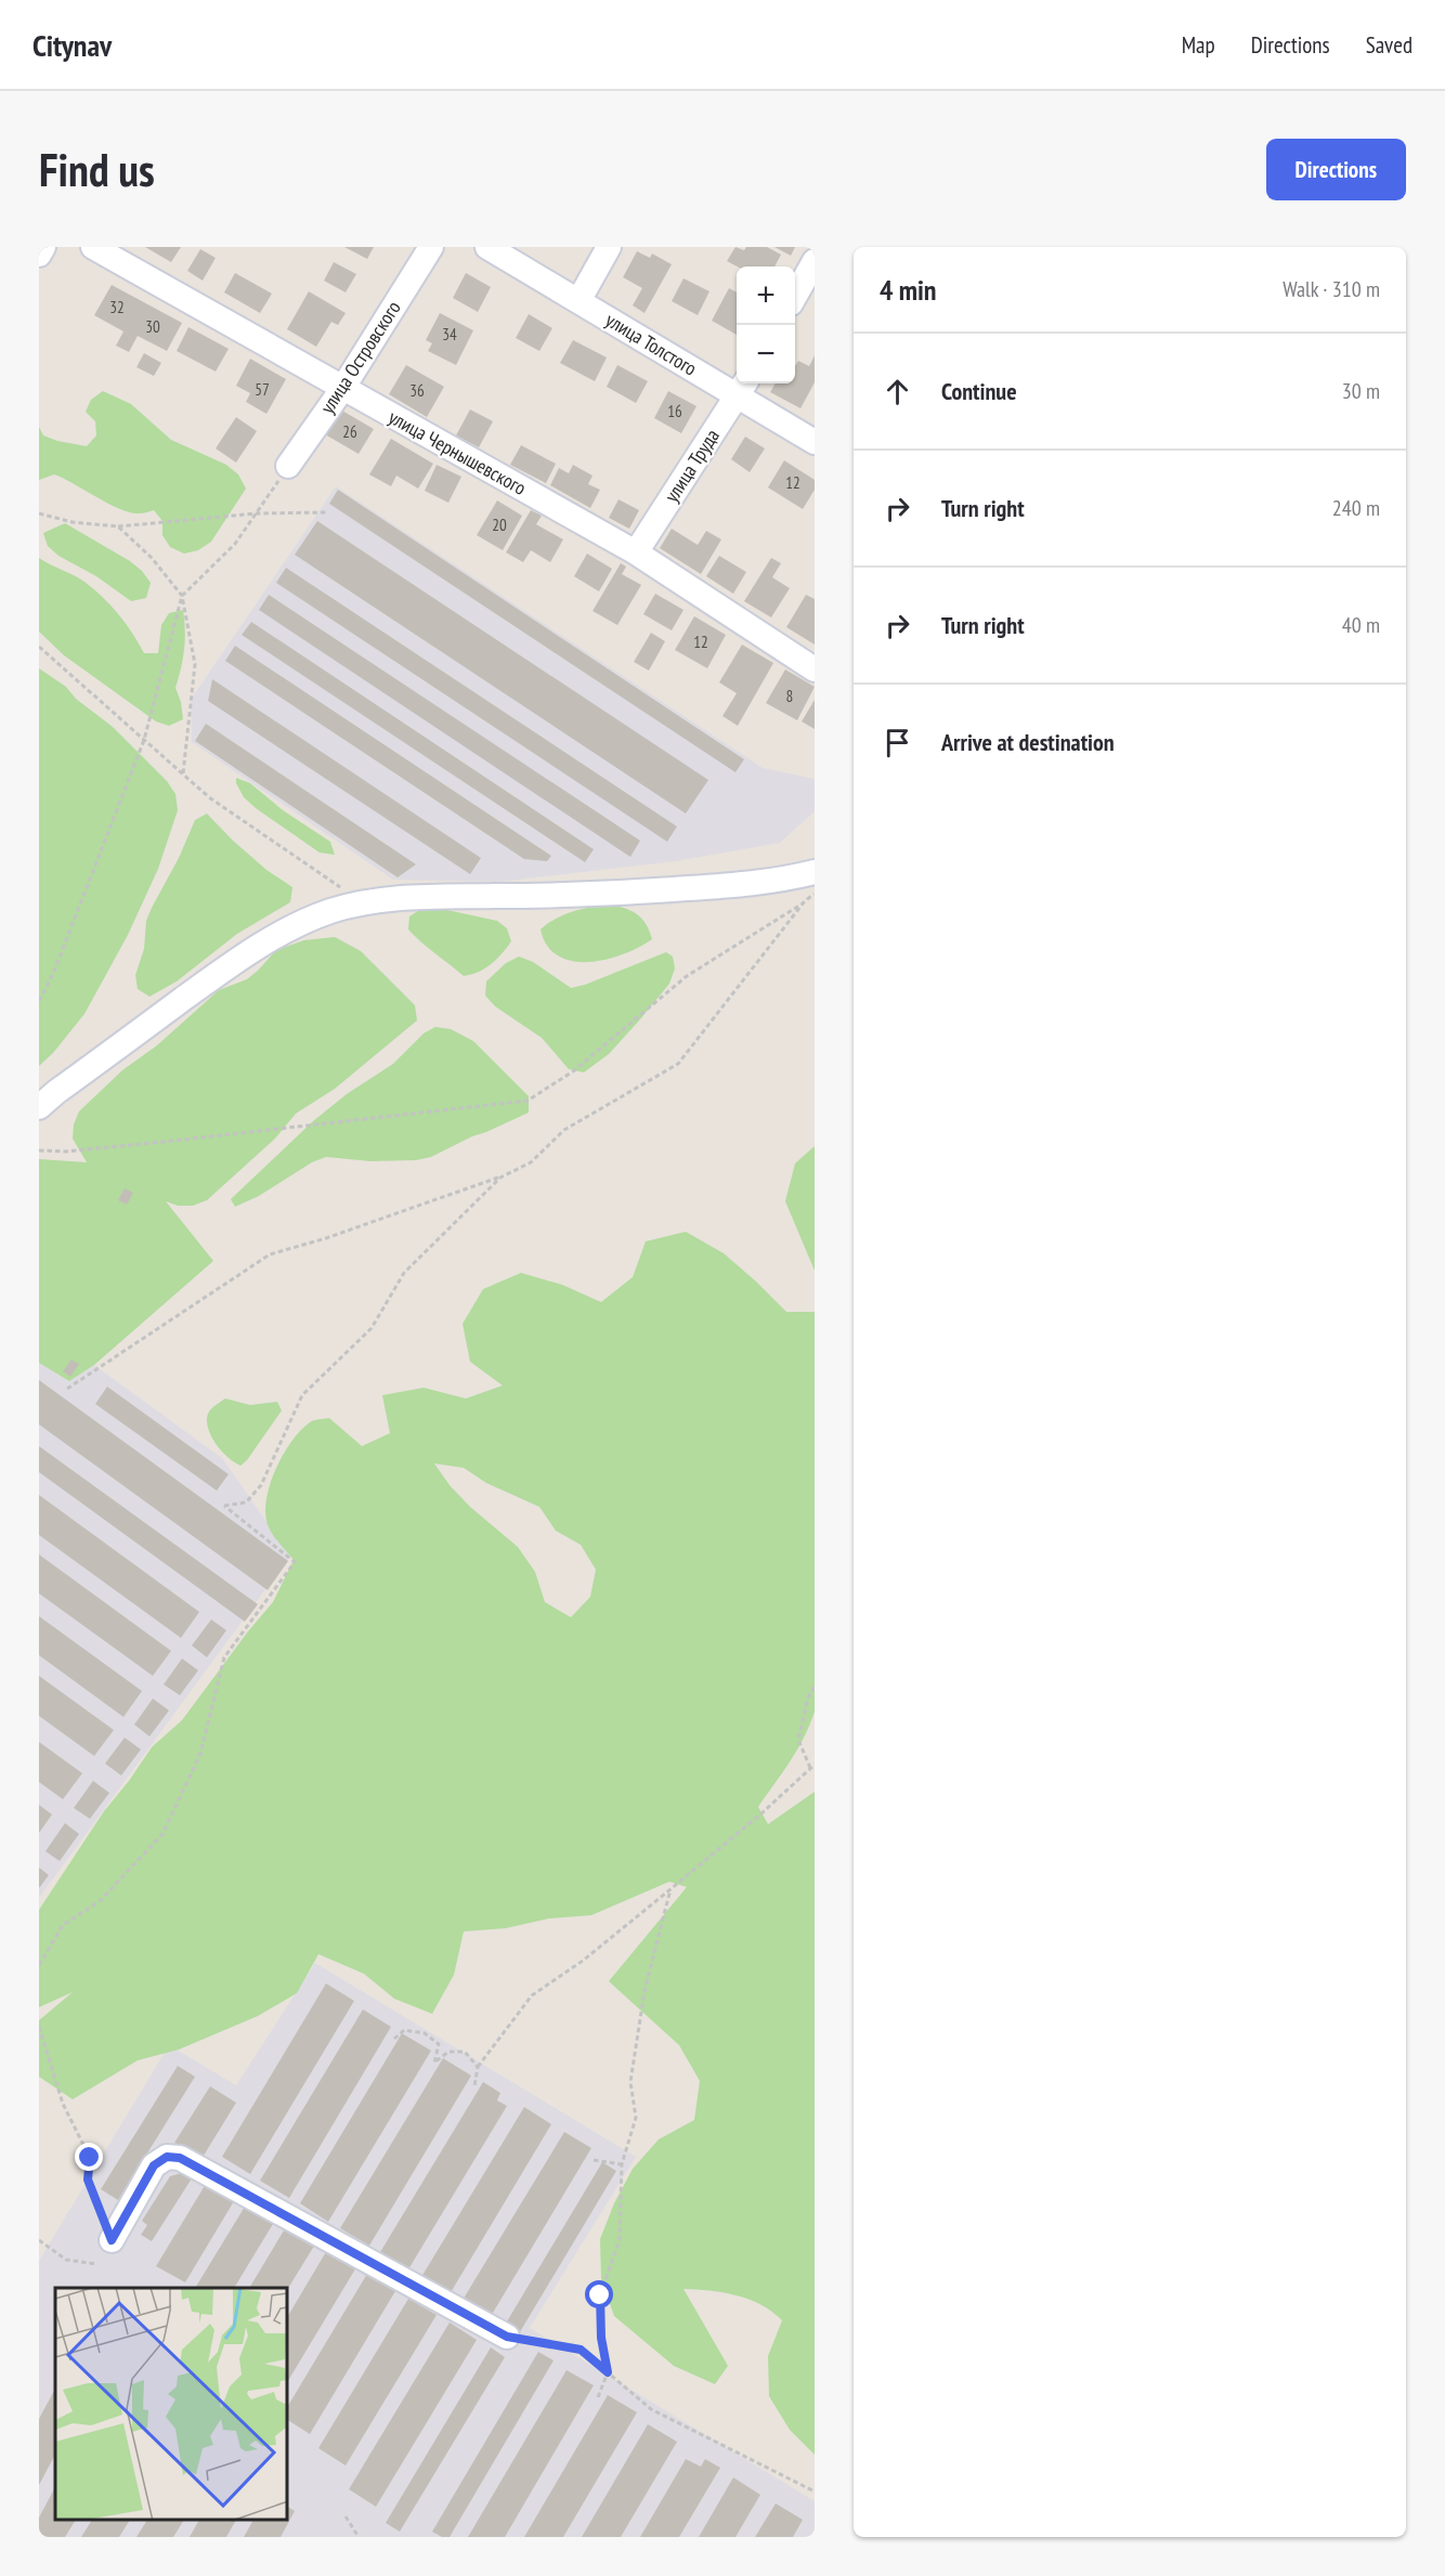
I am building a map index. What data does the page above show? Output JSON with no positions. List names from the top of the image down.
{
  "streets": {
    "street": [
      "улица Толстого",
      "улица Островского",
      "улица Чернышевского",
      "улица Труда"
    ]
  },
  "crossings": [
    ["улица Толстого", "улица Труда"],
    ["улица Островского", "улица Чернышевского"],
    ["улица Чернышевского", "улица Труда"]
  ],
  "house_numbers": [
    "32",
    "30",
    "34",
    "57",
    "36",
    "16",
    "26",
    "12",
    "20",
    "12",
    "8"
  ],
  "page": {
    "header": "Citynav",
    "nav": ["Map", "Directions", "Saved"],
    "buttons": "Directions",
    "title": "Find us",
    "heading": ["4 min", "Walk · 310 m"],
    "map_buttons": ["+", "−"],
    "list": [
      ["Continue", "30 m"],
      ["Turn right", "240 m"],
      ["Turn right", "40 m"],
      "Arrive at destination"
    ]
  }
}
